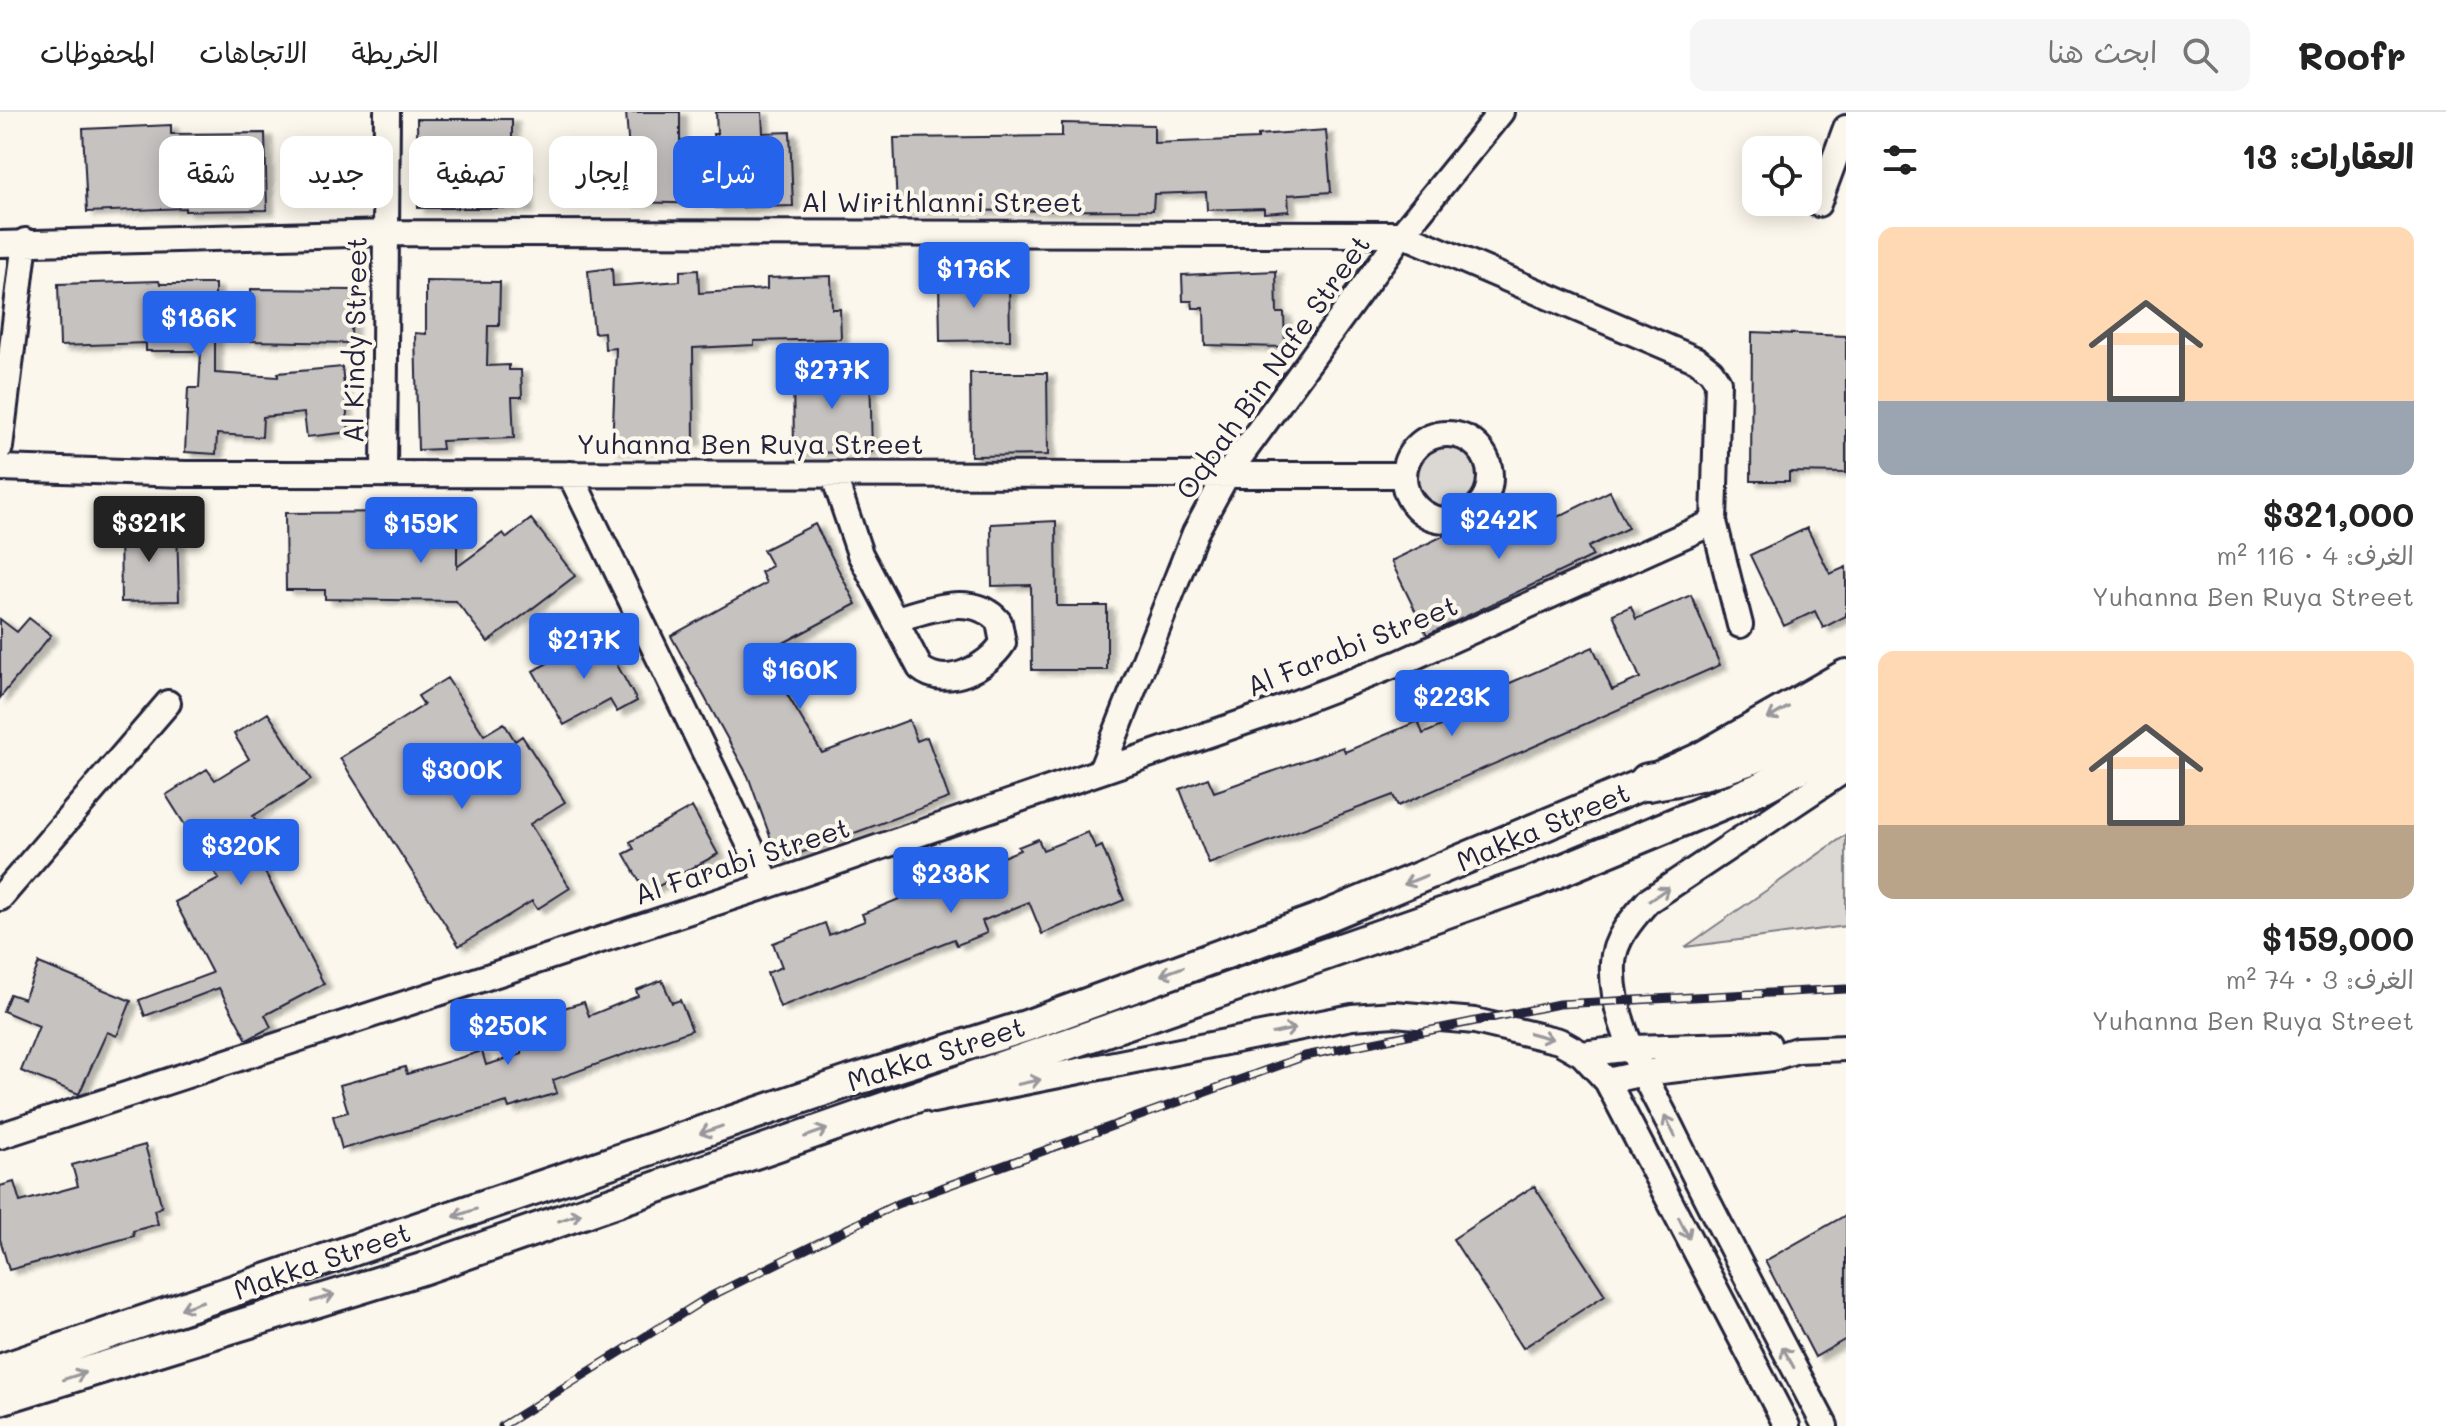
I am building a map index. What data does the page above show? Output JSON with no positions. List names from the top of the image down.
{
  "streets": {
    "main road": ["Makka Street"],
    "street": [
      "Al Wirithlanni Street",
      "Al Kindy Street",
      "Oqbah Bin Nafe Street",
      "Yuhanna Ben Ruya Street",
      "Al Farabi Street"
    ]
  },
  "crossings": [
    ["Al Wirithlanni Street", "Al Kindy Street"],
    ["Al Wirithlanni Street", "Oqbah Bin Nafe Street"],
    ["Al Wirithlanni Street", "Al Farabi Street"],
    ["Al Kindy Street", "Yuhanna Ben Ruya Street"],
    ["Oqbah Bin Nafe Street", "Yuhanna Ben Ruya Street"],
    ["Oqbah Bin Nafe Street", "Al Farabi Street"]
  ],
  "page": {
    "header": "Roofr",
    "search": "ابحث هنا",
    "nav": ["الخريطة", "الاتجاهات", "المحفوظات"],
    "heading": "العقارات: 13",
    "chip": [
      "شراء",
      "إيجار",
      "تصفية",
      "جديد",
      "شقة"
    ],
    "list": [
      {
        "name": "$321,000",
        "note": "الغرف: 4 · 116 m² · Yuhanna Ben Ruya Street"
      },
      {
        "name": "$159,000",
        "note": "الغرف: 3 · 74 m² · Yuhanna Ben Ruya Street"
      }
    ],
    "price": [
      "$176K",
      "$186K",
      "$277K",
      "$242K",
      "$321K",
      "$159K",
      "$217K",
      "$160K",
      "$223K",
      "$300K",
      "$320K",
      "$238K",
      "$250K"
    ]
  }
}
